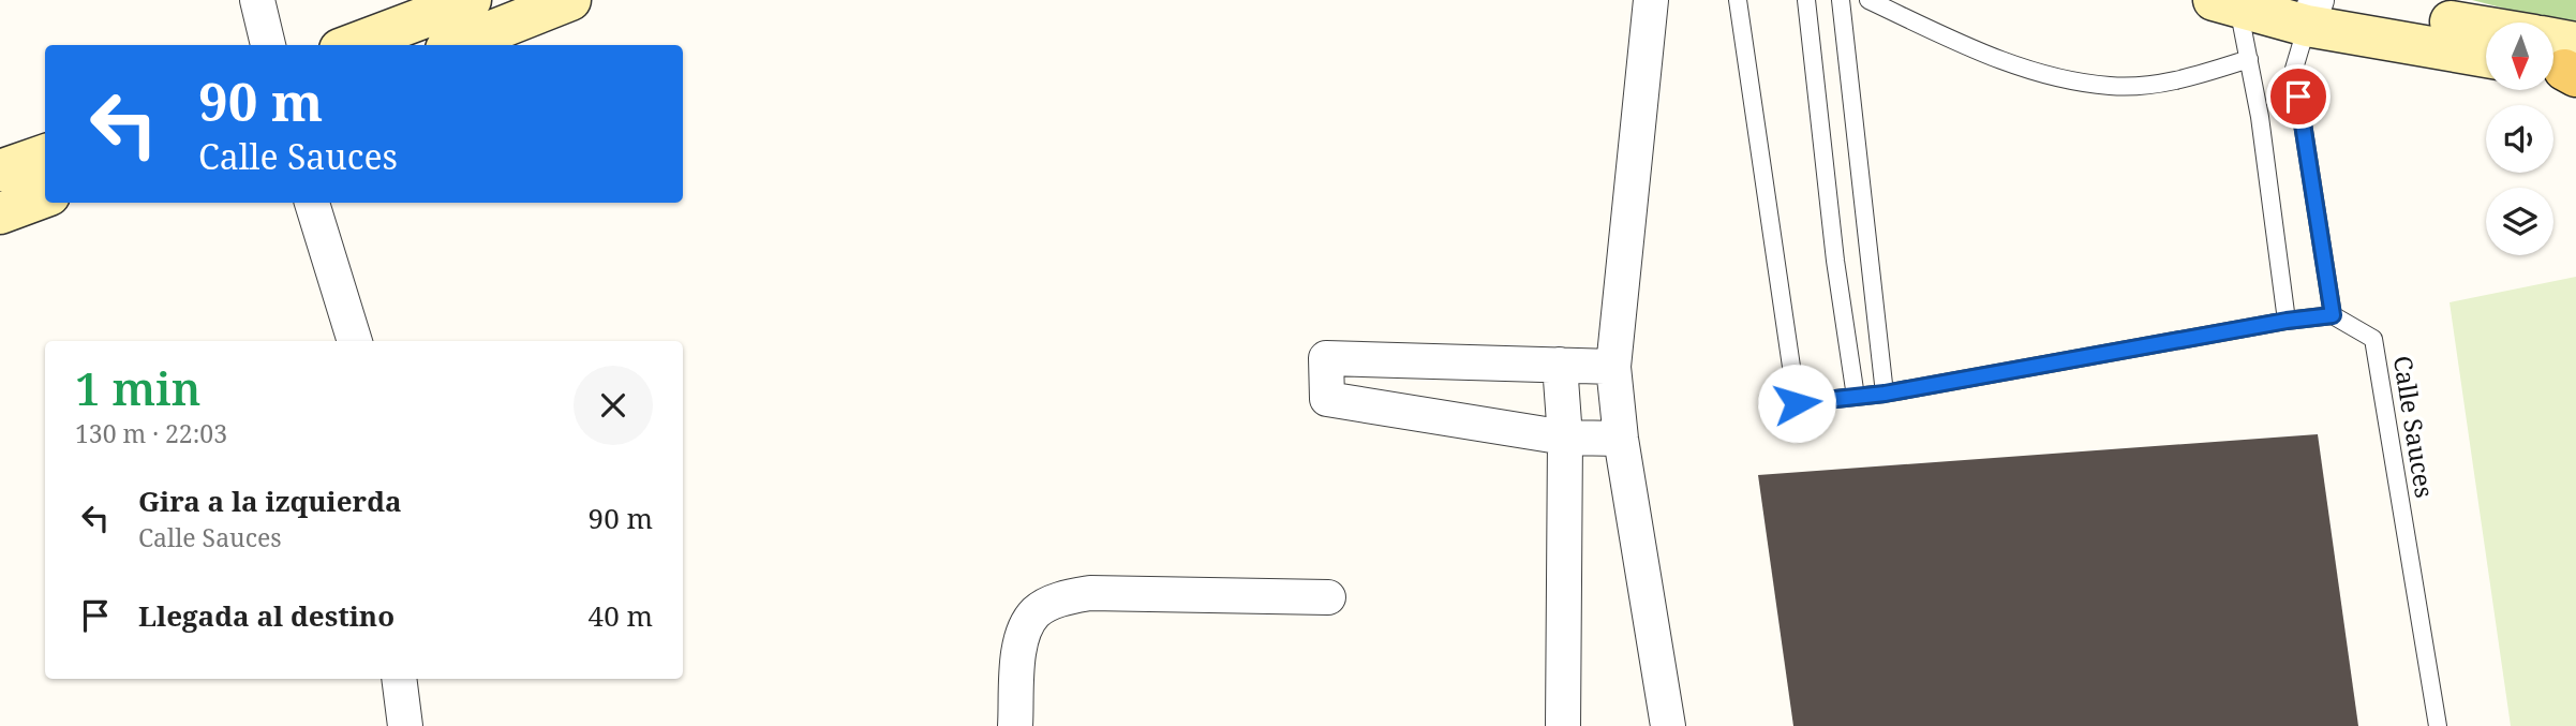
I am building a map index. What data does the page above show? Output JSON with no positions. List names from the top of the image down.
{
  "streets": {
    "lane": ["Calle Sauces"]
  },
  "north": "bottom",
  "page": {
    "turn": ["90 m", "Calle Sauces"],
    "heading": ["1 min", "130 m · 22:03"],
    "list": [
      {
        "name": "Gira a la izquierda",
        "note": "Calle Sauces",
        "value": "90 m"
      },
      {
        "name": "Llegada al destino",
        "value": "40 m"
      }
    ]
  }
}
